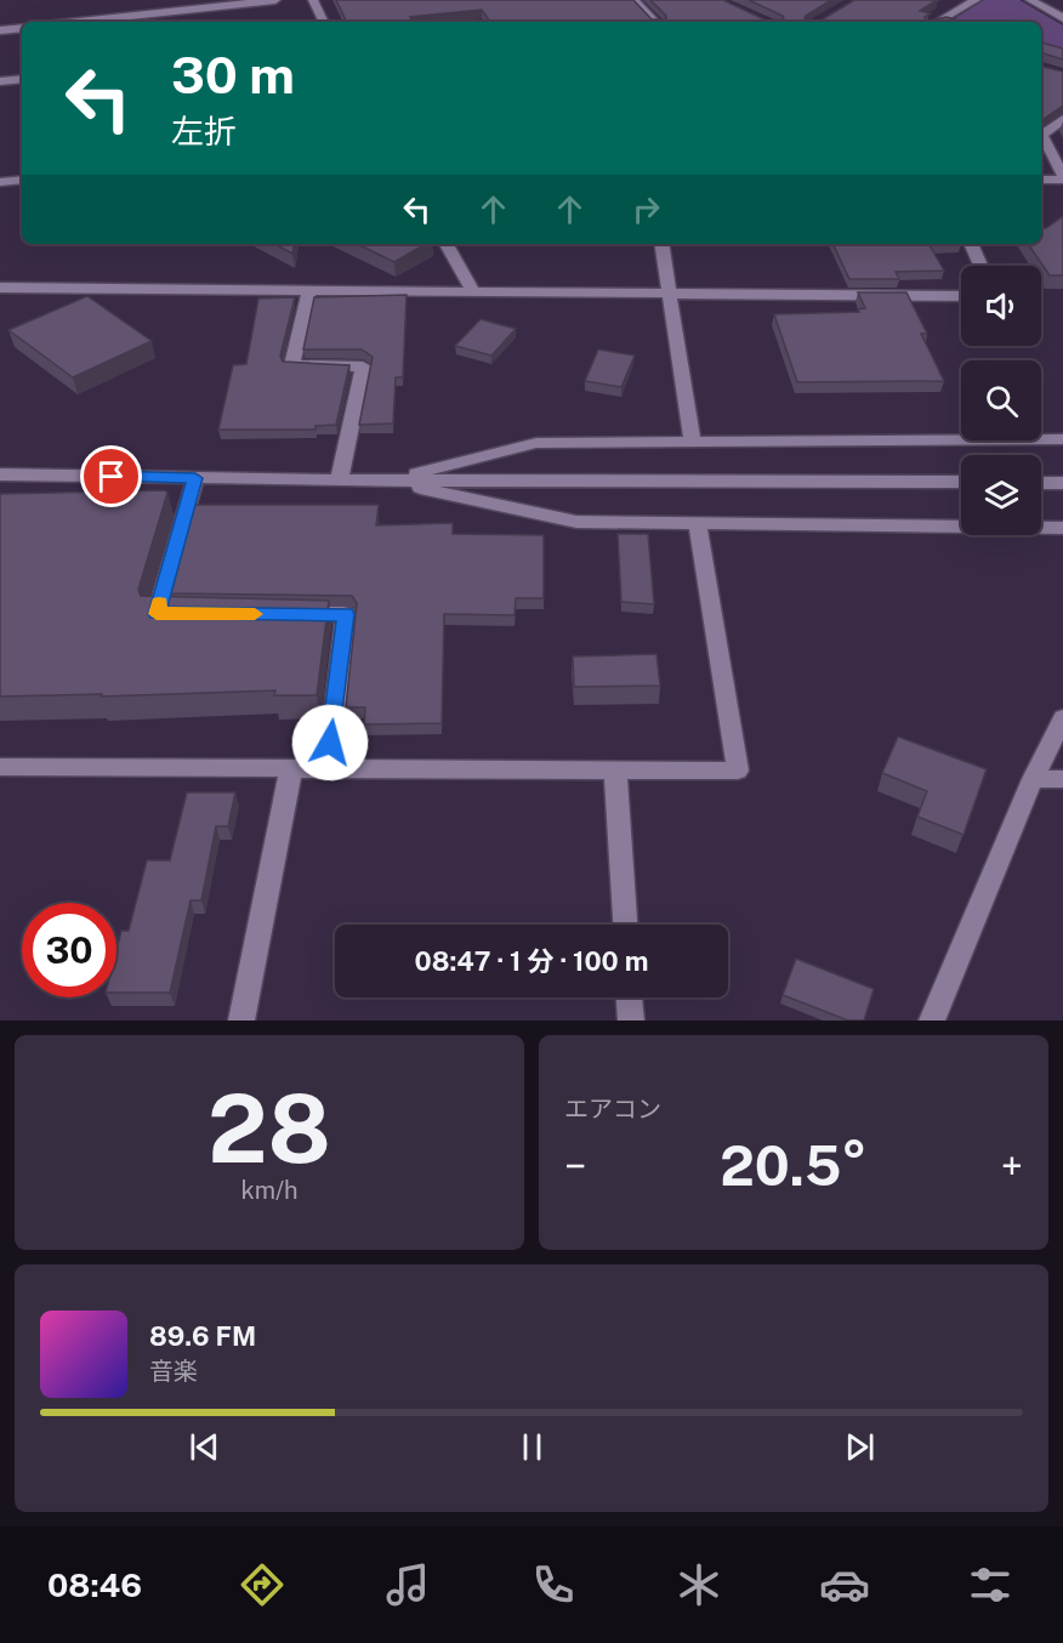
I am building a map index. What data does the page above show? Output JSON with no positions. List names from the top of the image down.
{
  "page": {
    "turn": ["30 m", "左折"],
    "limit": "30",
    "trip": "08:47 · 1 分 · 100 m",
    "tile": [
      ["28", "km/h"],
      "エアコン"
    ],
    "heat": ["−", "20.5°", "+"],
    "song": ["89.6 FM", "音楽"],
    "tabs": "08:46"
  }
}
